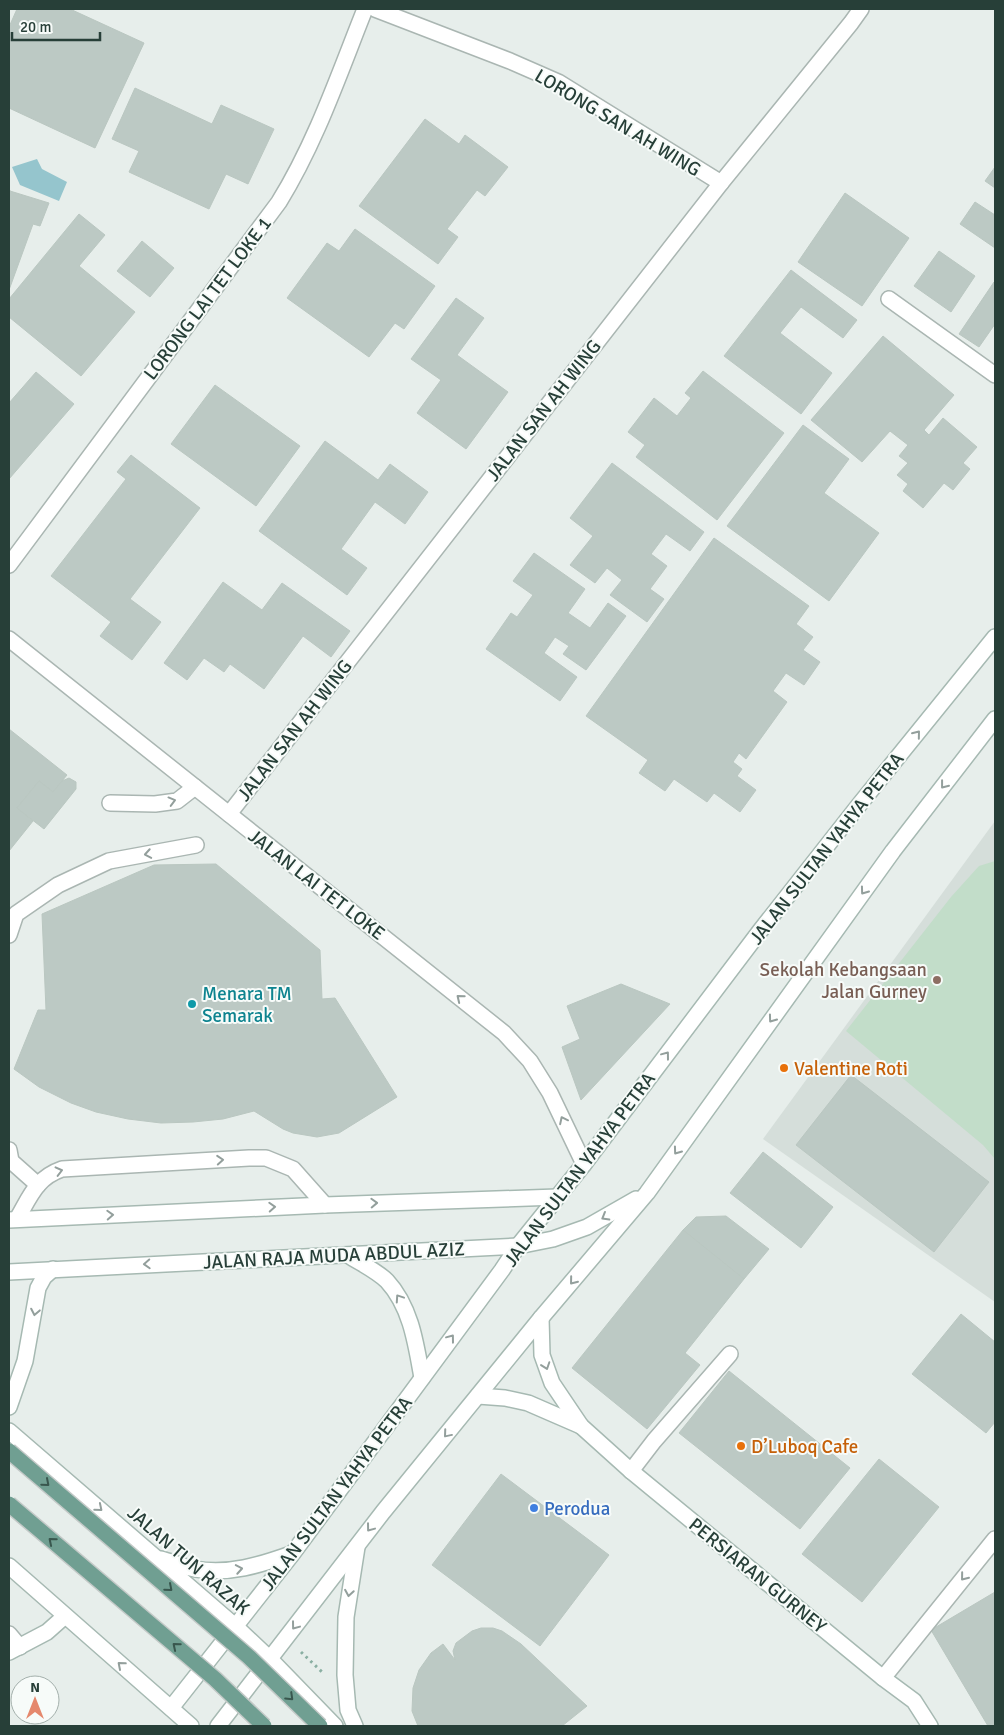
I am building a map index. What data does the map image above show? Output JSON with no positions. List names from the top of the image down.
{
  "streets": {
    "main road": [
      "LORONG SAN AH WING",
      "LORONG LAI TET LOKE 1",
      "JALAN SAN AH WING",
      "JALAN SULTAN YAHYA PETRA",
      "JALAN LAI TET LOKE",
      "JALAN RAJA MUDA ABDUL AZIZ",
      "JALAN TUN RAZAK",
      "PERSIARAN GURNEY"
    ]
  },
  "crossings": [
    ["LORONG SAN AH WING", "JALAN SAN AH WING"],
    ["JALAN SAN AH WING", "JALAN LAI TET LOKE"],
    ["JALAN SULTAN YAHYA PETRA", "JALAN LAI TET LOKE"],
    ["JALAN SULTAN YAHYA PETRA", "JALAN RAJA MUDA ABDUL AZIZ"],
    ["JALAN SULTAN YAHYA PETRA", "JALAN TUN RAZAK"]
  ],
  "one_way": ["JALAN LAI TET LOKE"],
  "places": [
    "Sekolah Kebangsaan Jalan Gurney",
    "Menara TM Semarak",
    "Valentine Roti",
    "D’Luboq Cafe",
    "Perodua"
  ],
  "scale_bar": "20 m",
  "north": "top"
}
